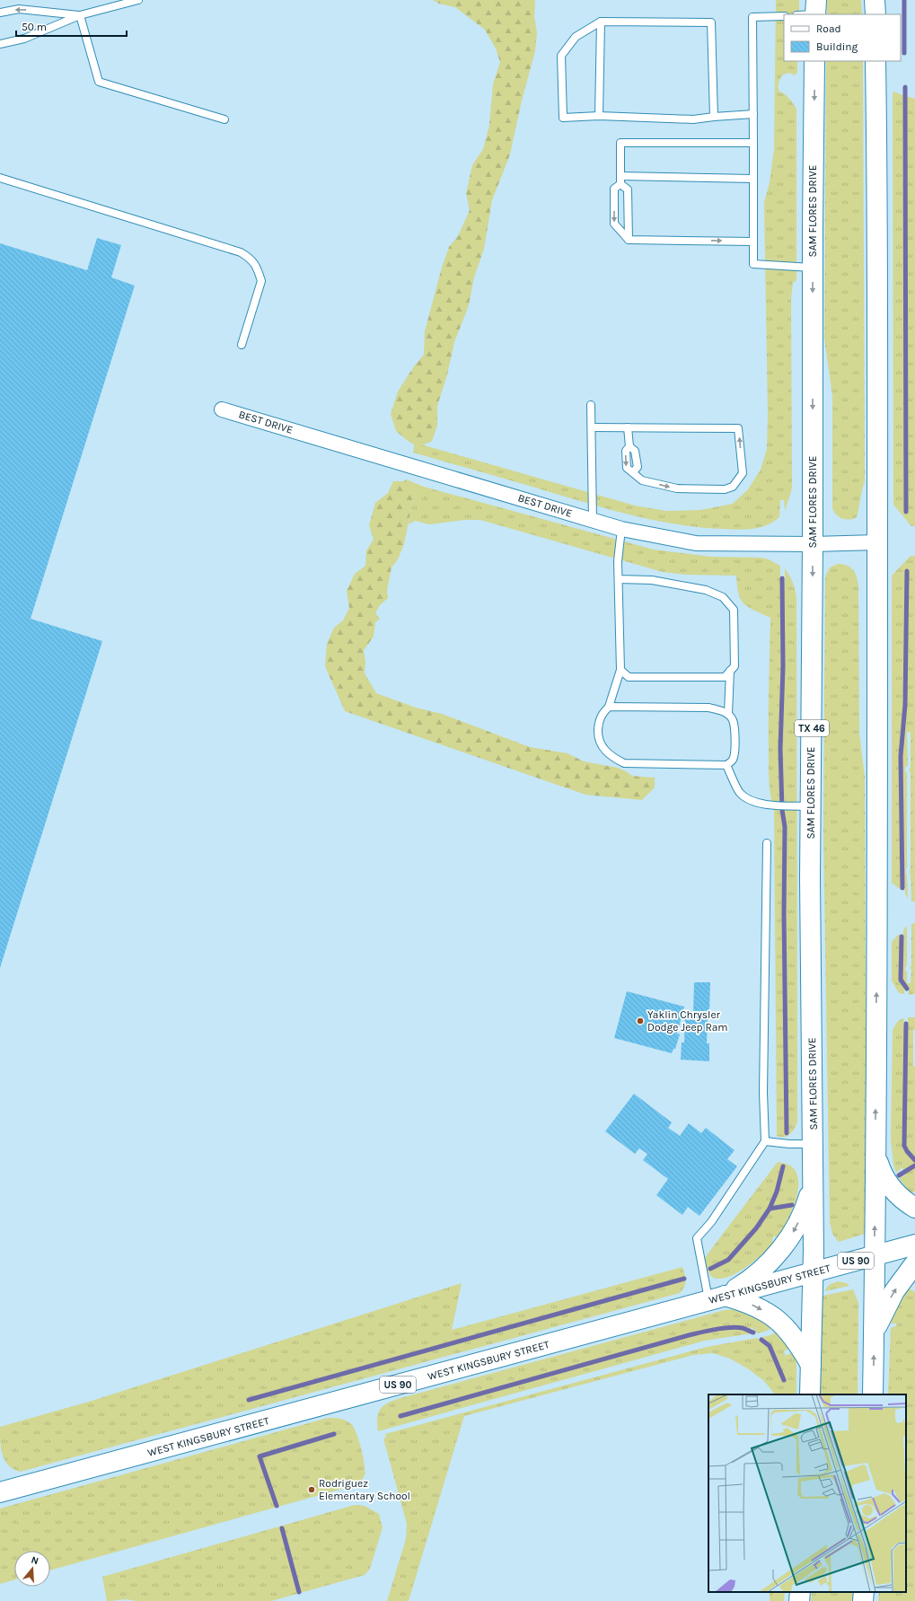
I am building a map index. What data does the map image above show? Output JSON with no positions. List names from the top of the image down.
{
  "streets": {
    "main road": [
      "SAM FLORES DRIVE",
      "TX 46",
      "US 90",
      "WEST KINGSBURY STREET"
    ],
    "street": ["BEST DRIVE"]
  },
  "crossings": [
    ["SAM FLORES DRIVE", "BEST DRIVE"],
    ["SAM FLORES DRIVE", "WEST KINGSBURY STREET"]
  ],
  "places": ["Yaklin Chrysler Dodge Jeep Ram", "Rodriguez Elementary School"],
  "legend": ["Road", "Building"],
  "scale_bar": "50 m",
  "north": "top"
}
